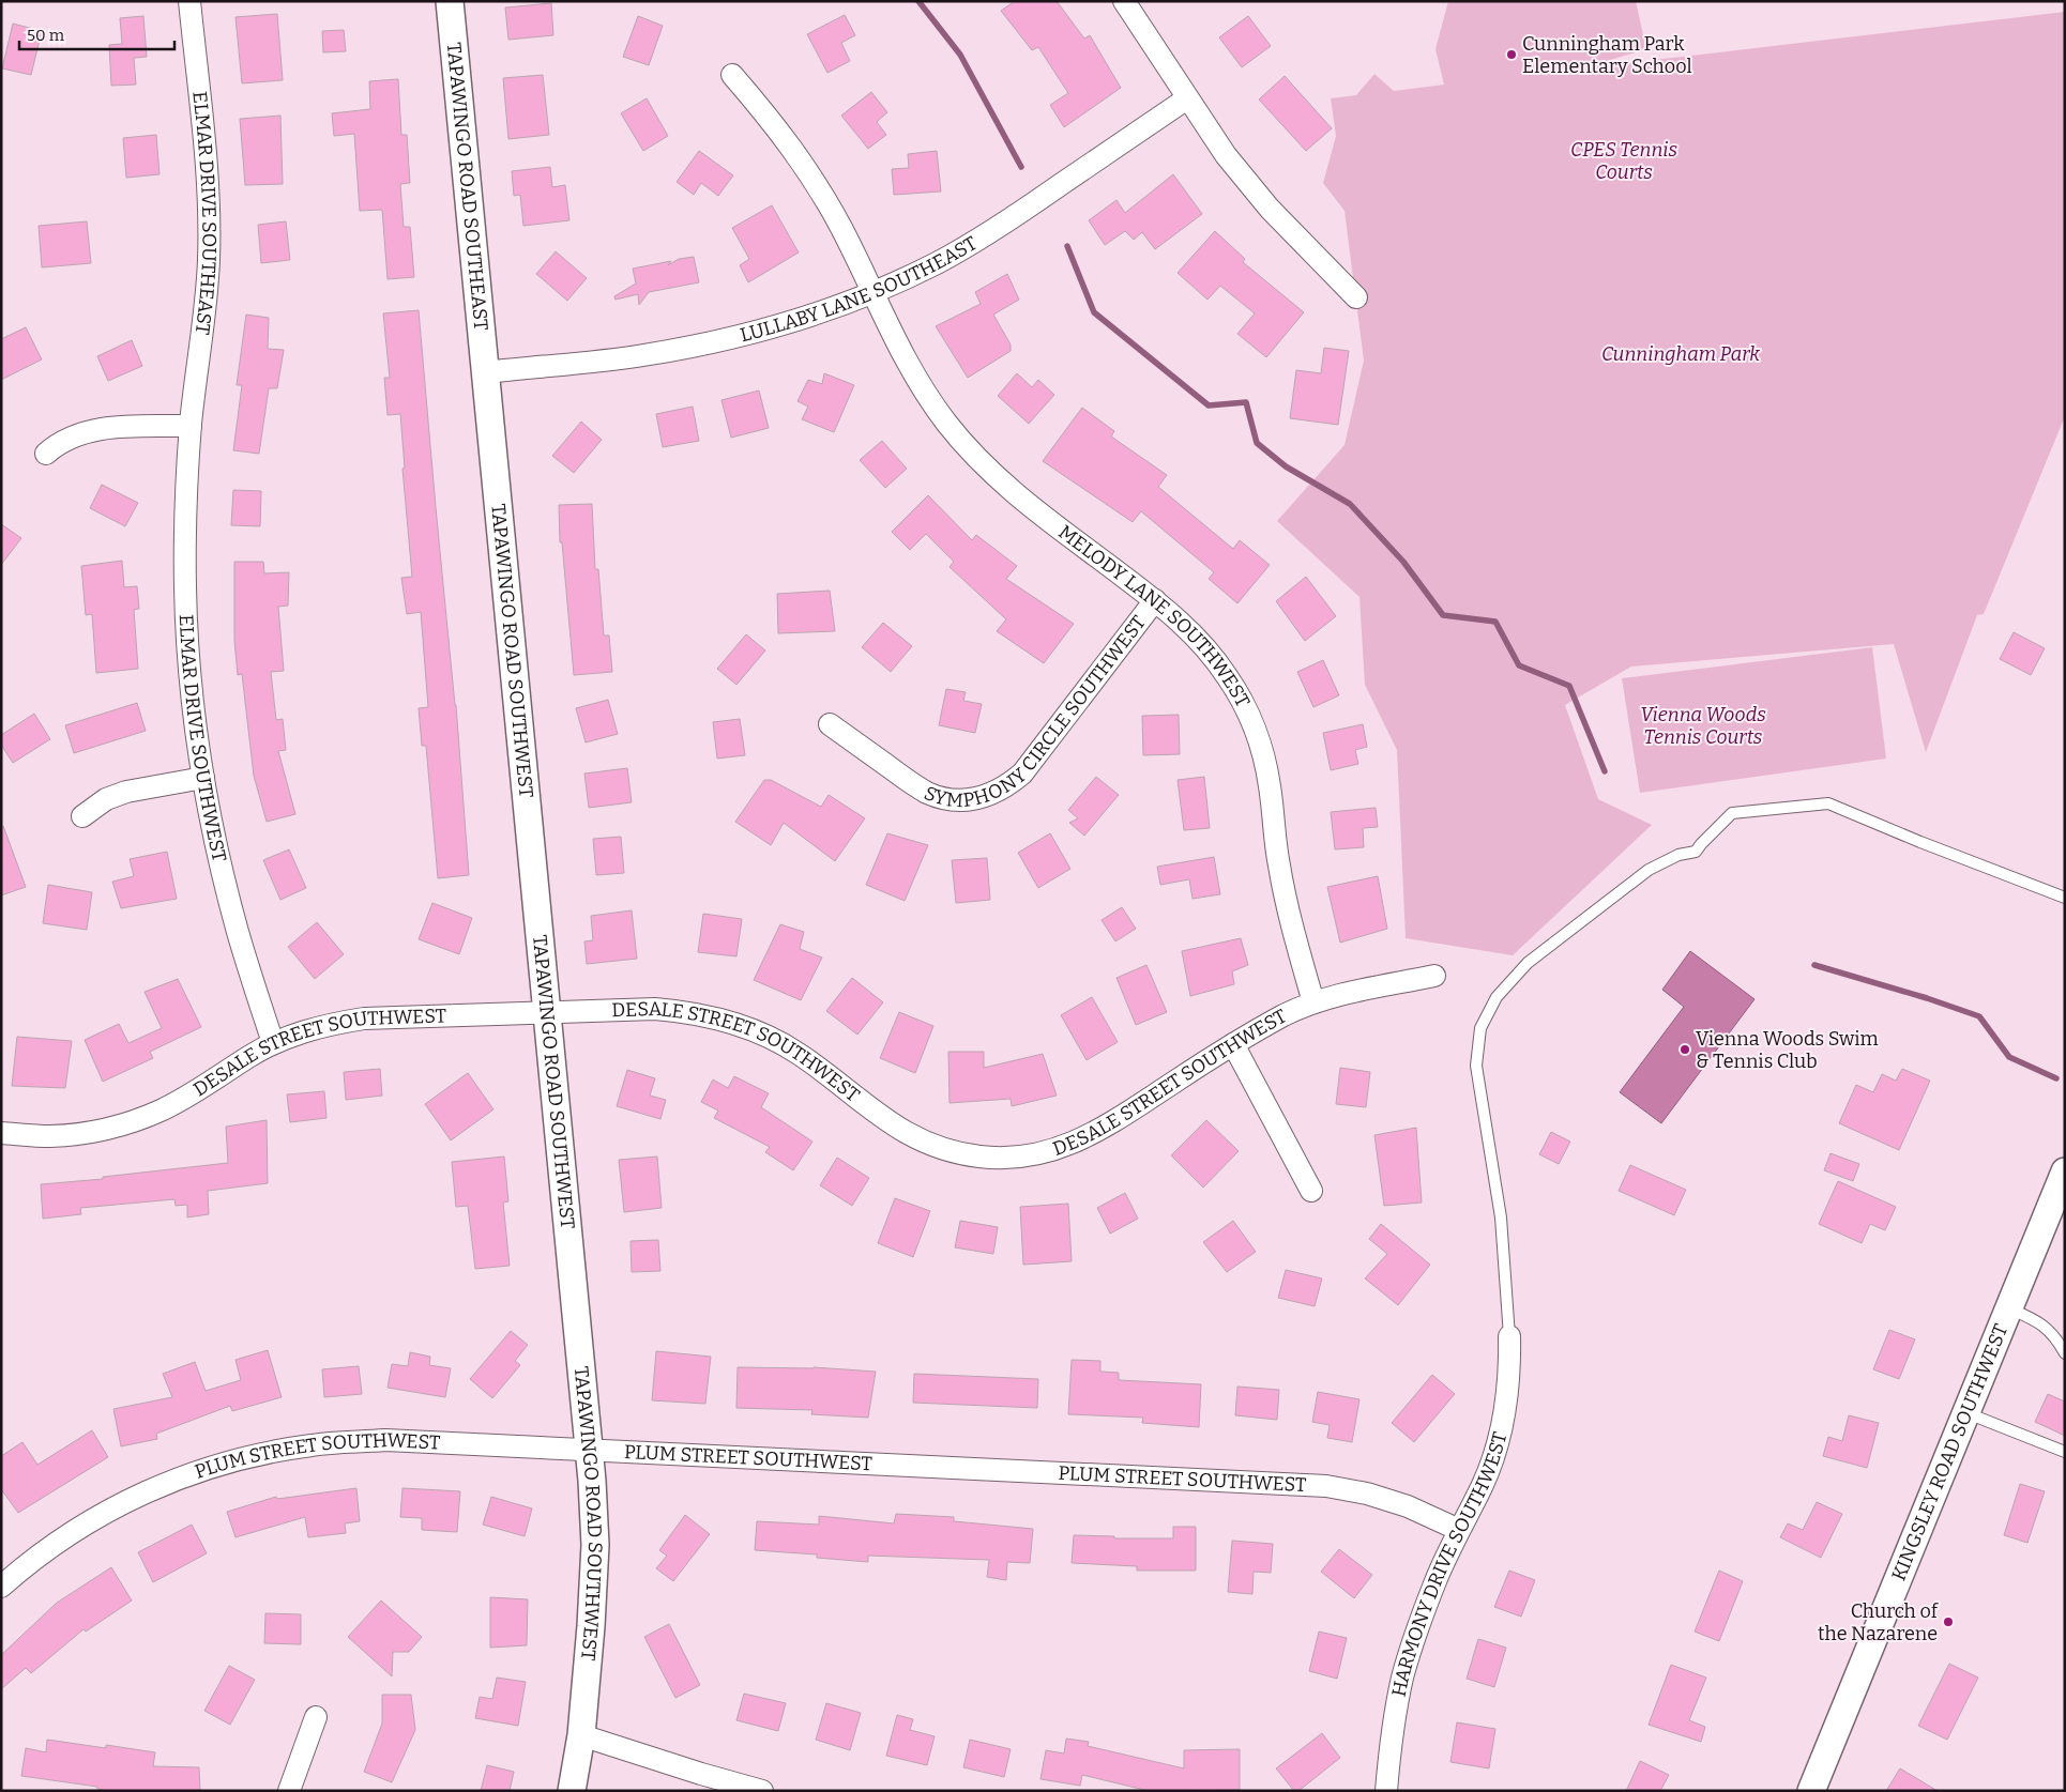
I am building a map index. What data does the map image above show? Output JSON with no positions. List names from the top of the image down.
{
  "streets": {
    "street": [
      "TAPAWINGO ROAD SOUTHEAST",
      "ELMAR DRIVE SOUTHEAST",
      "LULLABY LANE SOUTHEAST",
      "MELODY LANE SOUTHWEST",
      "TAPAWINGO ROAD SOUTHWEST",
      "SYMPHONY CIRCLE SOUTHWEST",
      "ELMAR DRIVE SOUTHWEST",
      "DESALE STREET SOUTHWEST",
      "KINGSLEY ROAD SOUTHWEST",
      "PLUM STREET SOUTHWEST",
      "HARMONY DRIVE SOUTHWEST"
    ]
  },
  "crossings": [
    ["TAPAWINGO ROAD SOUTHEAST", "LULLABY LANE SOUTHEAST"],
    ["TAPAWINGO ROAD SOUTHEAST", "TAPAWINGO ROAD SOUTHWEST"],
    ["ELMAR DRIVE SOUTHEAST", "ELMAR DRIVE SOUTHWEST"],
    ["LULLABY LANE SOUTHEAST", "MELODY LANE SOUTHWEST"],
    ["LULLABY LANE SOUTHEAST", "TAPAWINGO ROAD SOUTHWEST"],
    ["MELODY LANE SOUTHWEST", "SYMPHONY CIRCLE SOUTHWEST"],
    ["MELODY LANE SOUTHWEST", "DESALE STREET SOUTHWEST"],
    ["TAPAWINGO ROAD SOUTHWEST", "DESALE STREET SOUTHWEST"],
    ["TAPAWINGO ROAD SOUTHWEST", "PLUM STREET SOUTHWEST"],
    ["ELMAR DRIVE SOUTHWEST", "DESALE STREET SOUTHWEST"],
    ["PLUM STREET SOUTHWEST", "HARMONY DRIVE SOUTHWEST"]
  ],
  "parks": ["CPES Tennis Courts", "Cunningham Park", "Vienna Woods Tennis Courts"],
  "places": ["Cunningham Park Elementary School", "Vienna Woods Swim & Tennis Club", "Church of the Nazarene"],
  "scale_bar": "50 m"
}
